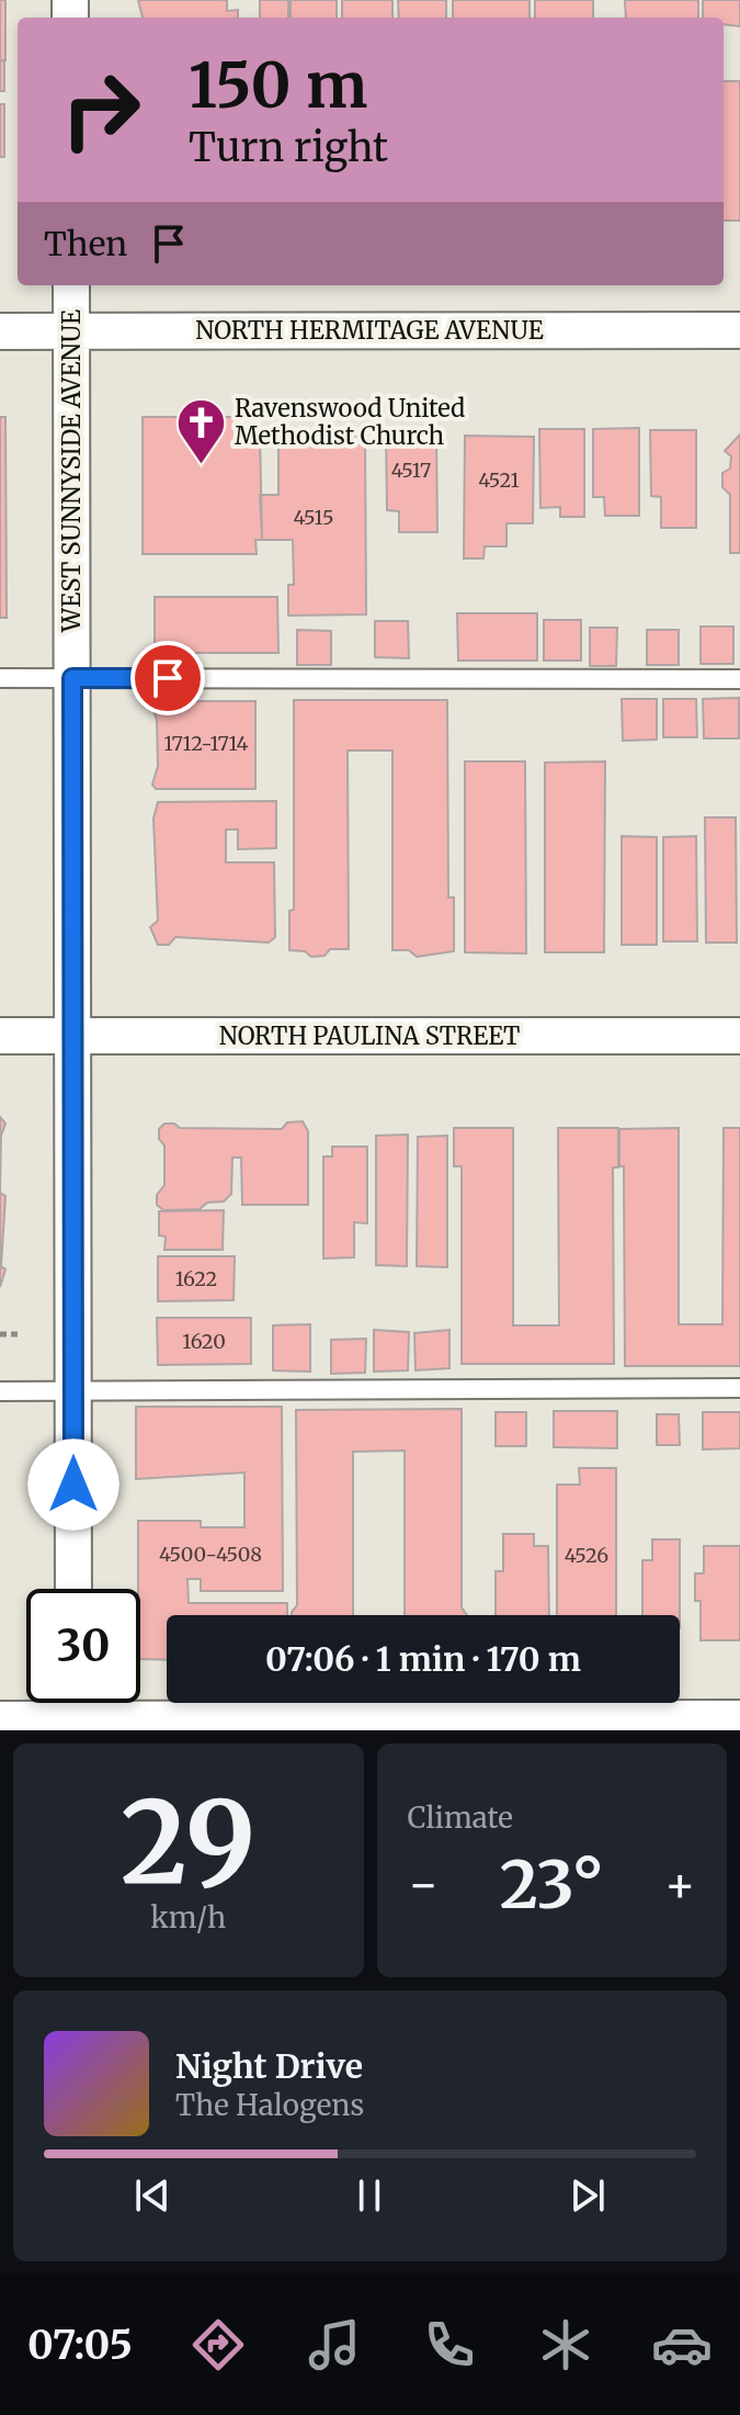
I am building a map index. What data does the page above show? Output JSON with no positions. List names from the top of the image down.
{
  "streets": {
    "street": ["NORTH HERMITAGE AVENUE", "WEST SUNNYSIDE AVENUE", "NORTH PAULINA STREET"]
  },
  "crossings": [
    ["NORTH HERMITAGE AVENUE", "WEST SUNNYSIDE AVENUE"],
    ["WEST SUNNYSIDE AVENUE", "NORTH PAULINA STREET"]
  ],
  "places": {
    "church": ["Ravenswood United Methodist Church"]
  },
  "house_numbers": [
    "4517",
    "4521",
    "4515",
    "1712-1714",
    "1622",
    "1620",
    "4500-4508",
    "4526"
  ],
  "page": {
    "turn": ["150 m", "Turn right"],
    "then": "Then",
    "limit": "30",
    "trip": "07:06 · 1 min · 170 m",
    "tile": [
      ["29", "km/h"],
      "Climate"
    ],
    "heat": ["−", "23°", "+"],
    "song": ["Night Drive", "The Halogens"],
    "tabs": "07:05"
  }
}
